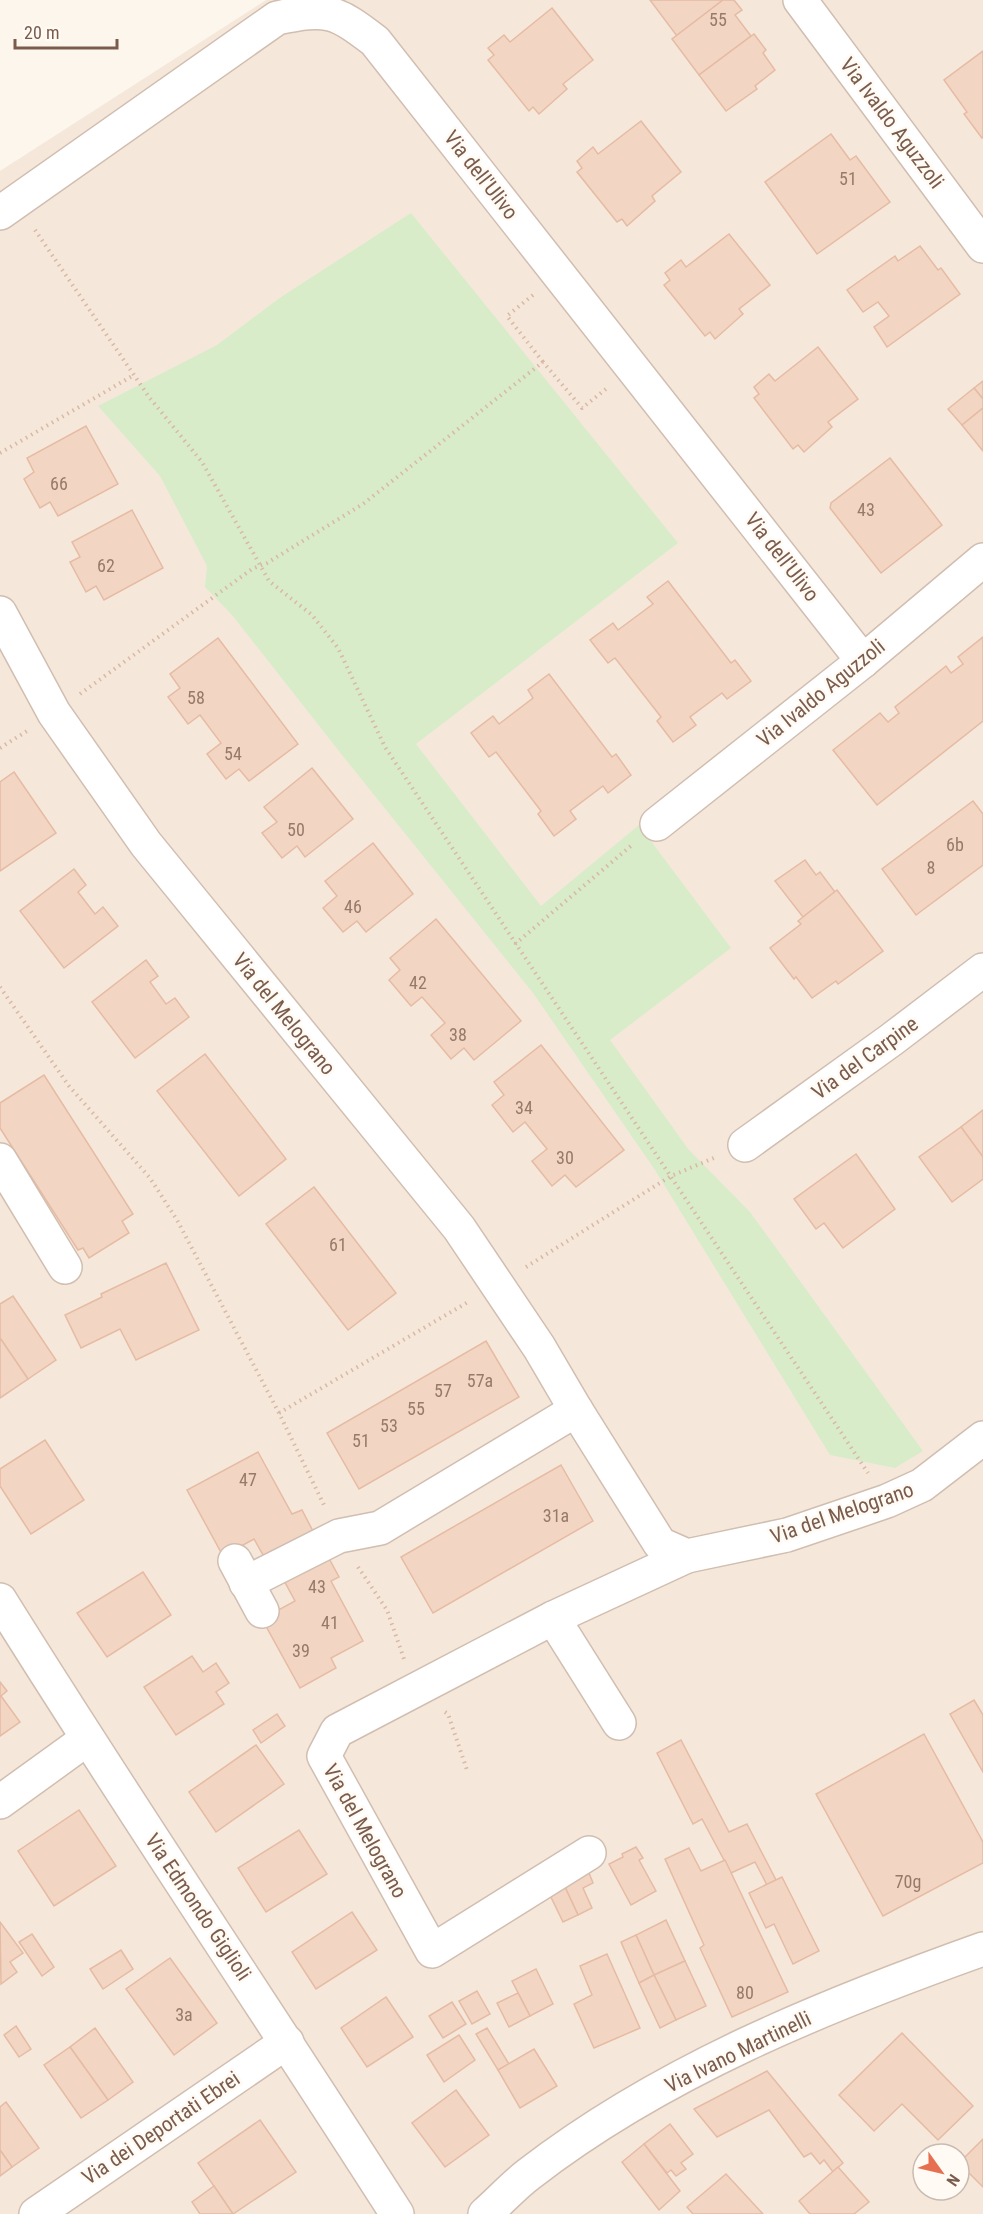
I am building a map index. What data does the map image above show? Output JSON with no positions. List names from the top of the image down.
{
  "streets": {
    "street": [
      "Via Ivaldo Aguzzoli",
      "Via dell'Ulivo",
      "Via del Melograno",
      "Via del Carpine",
      "Via Edmondo Giglioli",
      "Via Ivano Martinelli",
      "Via dei Deportati Ebrei"
    ]
  },
  "crossings": [
    ["Via Ivaldo Aguzzoli", "Via dell'Ulivo"],
    ["Via Edmondo Giglioli", "Via dei Deportati Ebrei"]
  ],
  "house_numbers": [
    "55",
    "51",
    "66",
    "43",
    "62",
    "58",
    "54",
    "50",
    "6b",
    "8",
    "46",
    "42",
    "38",
    "34",
    "30",
    "61",
    "57a",
    "57",
    "55",
    "53",
    "51",
    "47",
    "31a",
    "43",
    "41",
    "39",
    "70g",
    "80",
    "3a"
  ],
  "scale_bar": "20 m",
  "north": "bottom right"
}
